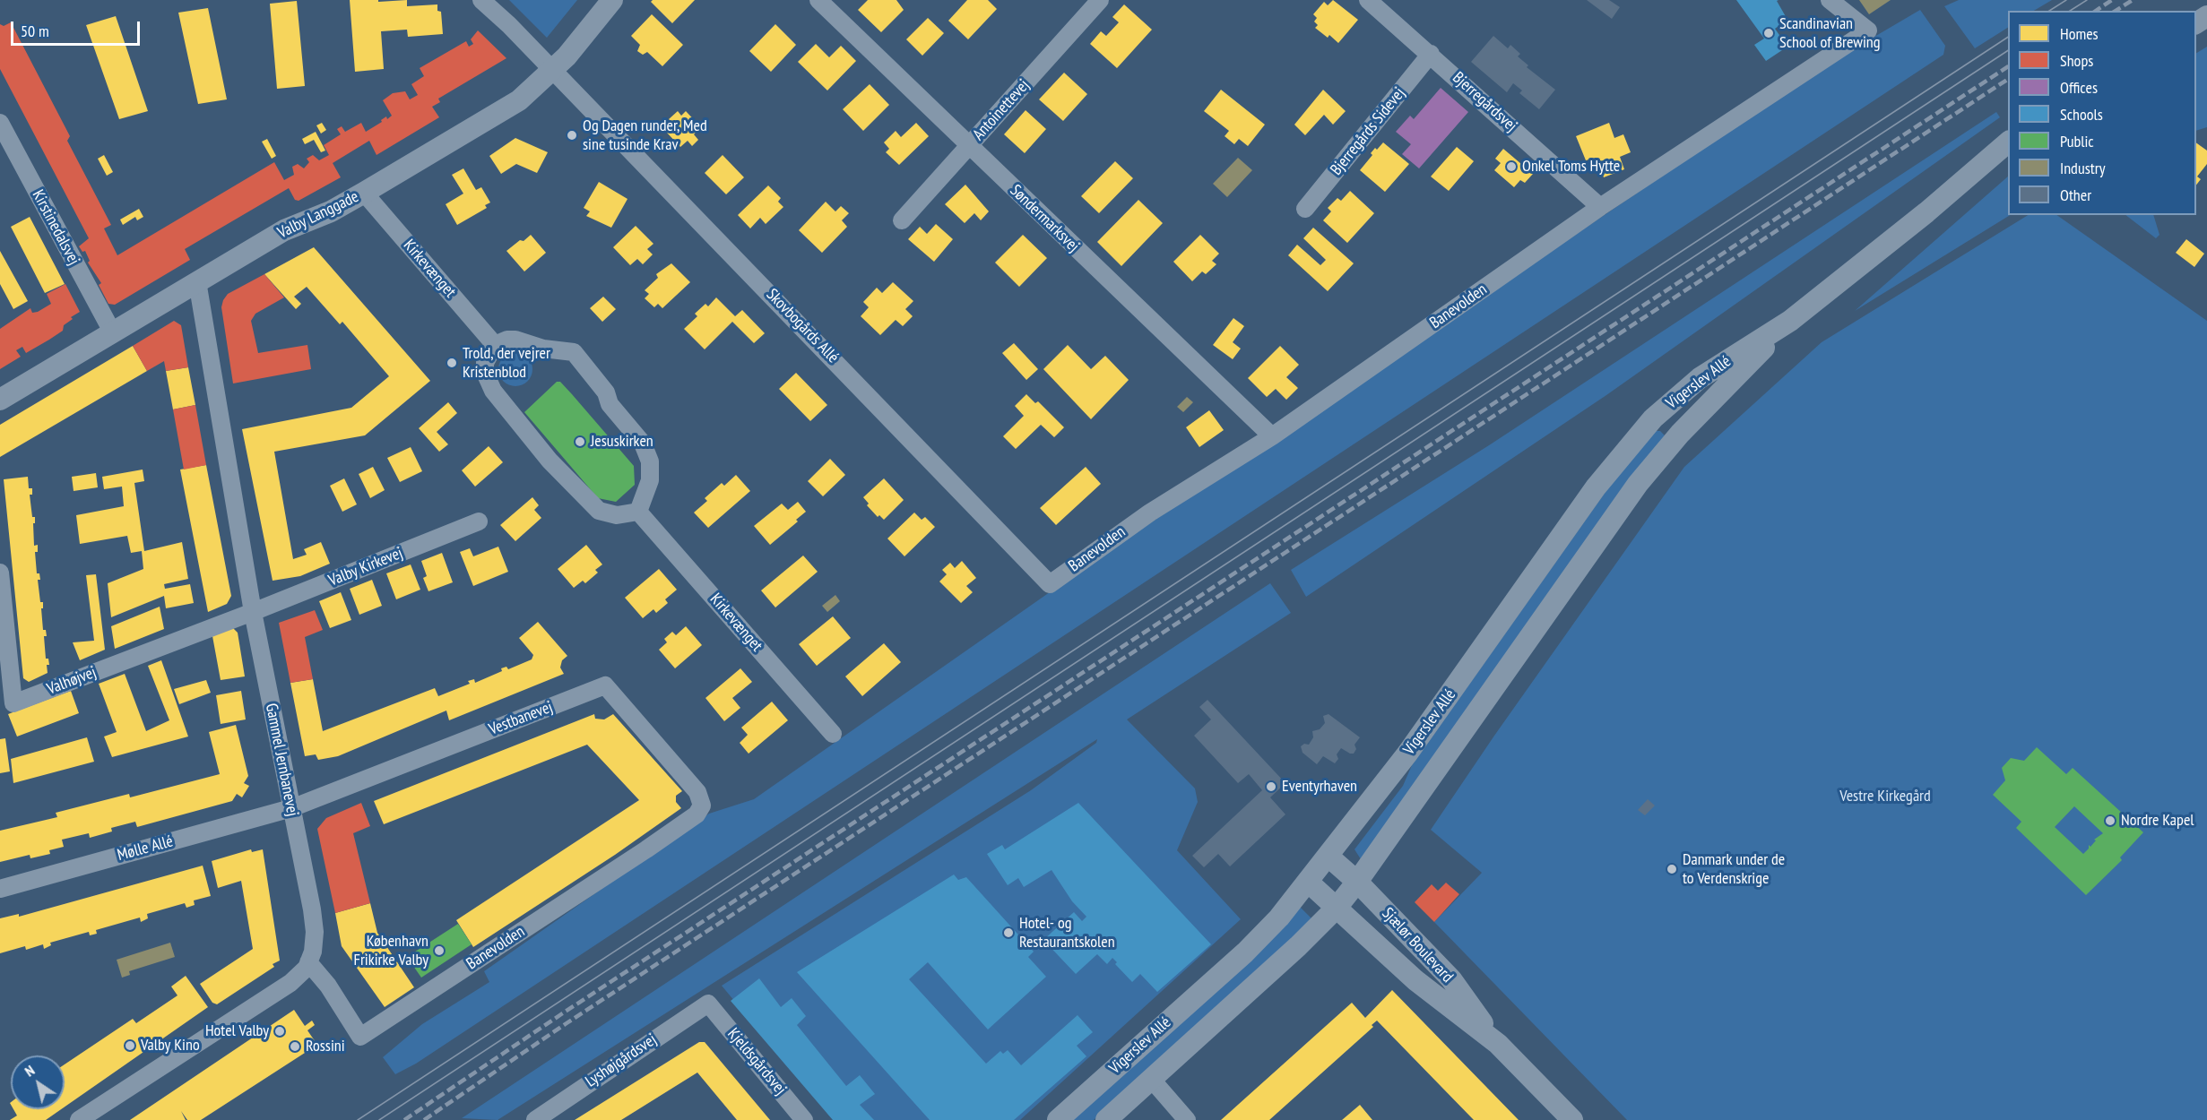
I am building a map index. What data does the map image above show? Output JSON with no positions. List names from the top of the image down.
{
  "streets": {
    "street": [
      "Bjerregårdsvej",
      "Antoinettevej",
      "Bjerregårds Sidevej",
      "Valby Langgade",
      "Søndermarksvej",
      "Kirstinedalsvej",
      "Kirkevænget",
      "Banevolden",
      "Skovbogårds Allé",
      "Vigerslev Allé",
      "Valby Kirkevej",
      "Valhøjvej",
      "Vestbanevej",
      "Gammel Jernbanevej",
      "Mølle Allé",
      "Sjælør Boulevard",
      "Lyshøjgårdsvej",
      "Kjeldsgårdsvej"
    ]
  },
  "crossings": [
    ["Bjerregårdsvej", "Bjerregårds Sidevej"],
    ["Bjerregårdsvej", "Banevolden"],
    ["Antoinettevej", "Søndermarksvej"],
    ["Valby Langgade", "Kirstinedalsvej"],
    ["Valby Langgade", "Kirkevænget"],
    ["Valby Langgade", "Skovbogårds Allé"],
    ["Valby Langgade", "Gammel Jernbanevej"],
    ["Søndermarksvej", "Banevolden"],
    ["Banevolden", "Skovbogårds Allé"],
    ["Banevolden", "Vestbanevej"],
    ["Banevolden", "Gammel Jernbanevej"],
    ["Vigerslev Allé", "Sjælør Boulevard"],
    ["Valby Kirkevej", "Valhøjvej"],
    ["Valby Kirkevej", "Gammel Jernbanevej"],
    ["Valhøjvej", "Gammel Jernbanevej"],
    ["Vestbanevej", "Gammel Jernbanevej"],
    ["Vestbanevej", "Mølle Allé"],
    ["Gammel Jernbanevej", "Mølle Allé"],
    ["Lyshøjgårdsvej", "Kjeldsgårdsvej"]
  ],
  "parks": ["Vestre Kirkegård"],
  "places": [
    "Scandinavian School of Brewing",
    "Og Dagen runder, Med sine tusinde Krav",
    "Onkel Toms Hytte",
    "Trold, der vejrer Kristenblod",
    "Jesuskirken",
    "Eventyrhaven",
    "Nordre Kapel",
    "Danmark under de to Verdenskrige",
    "Hotel- og Restaurantskolen",
    "København Frikirke Valby",
    "Hotel Valby",
    "Valby Kino",
    "Rossini"
  ],
  "legend": [
    "Homes",
    "Shops",
    "Offices",
    "Schools",
    "Public",
    "Industry",
    "Other"
  ],
  "scale_bar": "50 m",
  "north": "top left"
}
